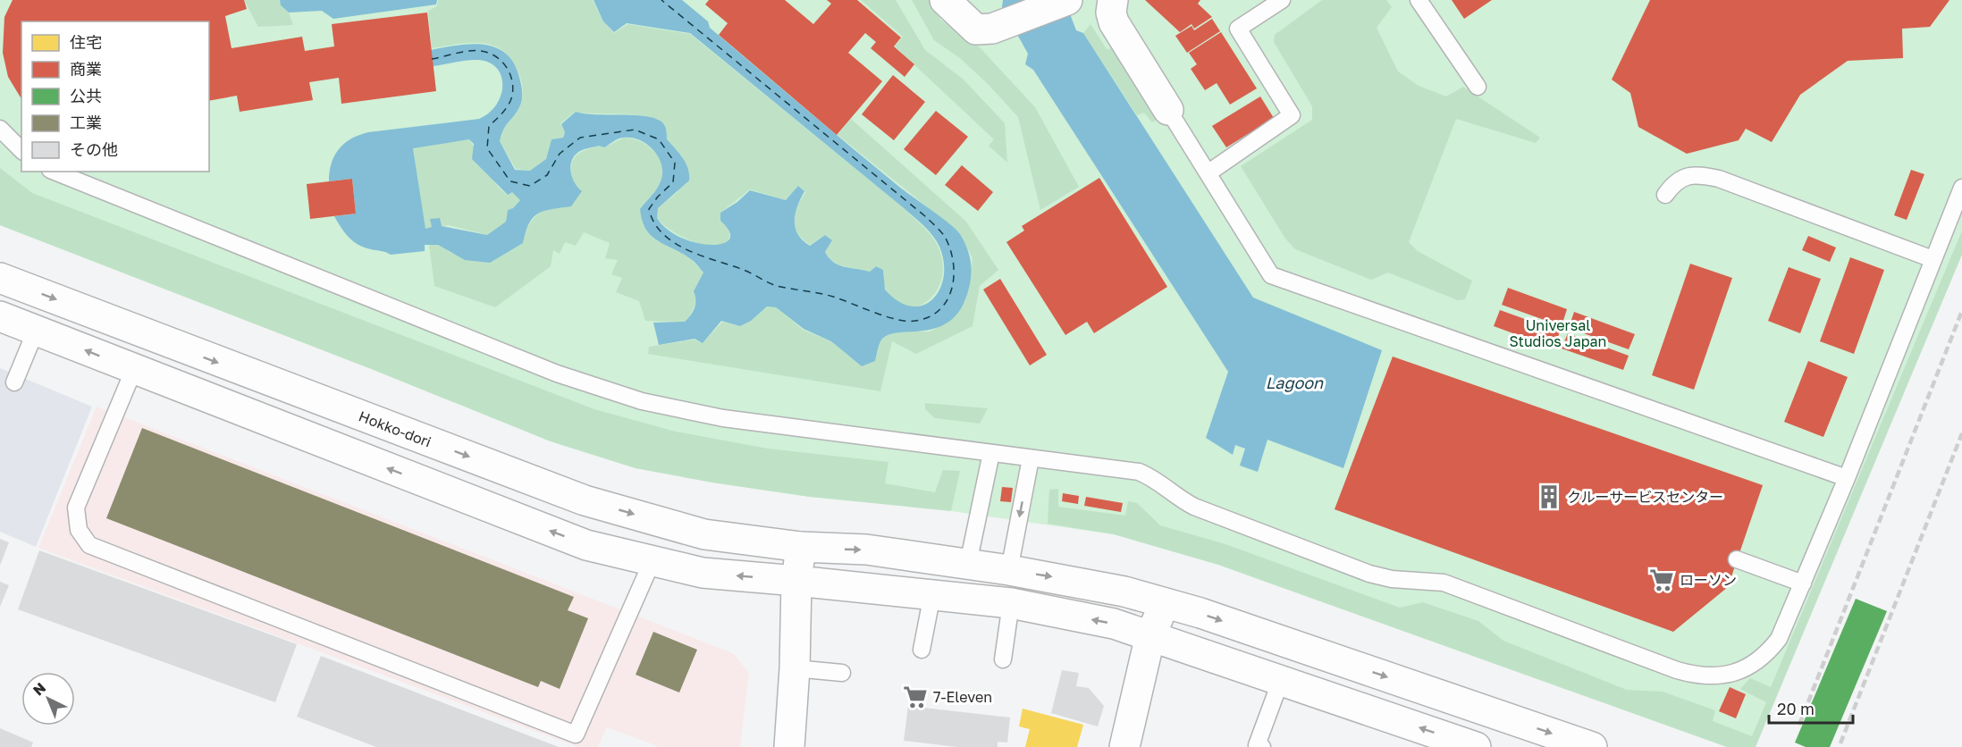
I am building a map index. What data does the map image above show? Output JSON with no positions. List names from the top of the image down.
{
  "streets": {
    "street": ["Hokko-dori"]
  },
  "water": ["Lagoon"],
  "parks": ["Universal Studios Japan"],
  "places": {
    "building": ["クルーサービスセンター"],
    "supermarket": ["ローソン", "7-Eleven"]
  },
  "legend": [
    "住宅",
    "商業",
    "公共",
    "工業",
    "その他"
  ],
  "scale_bar": "20 m",
  "north": "top left"
}
